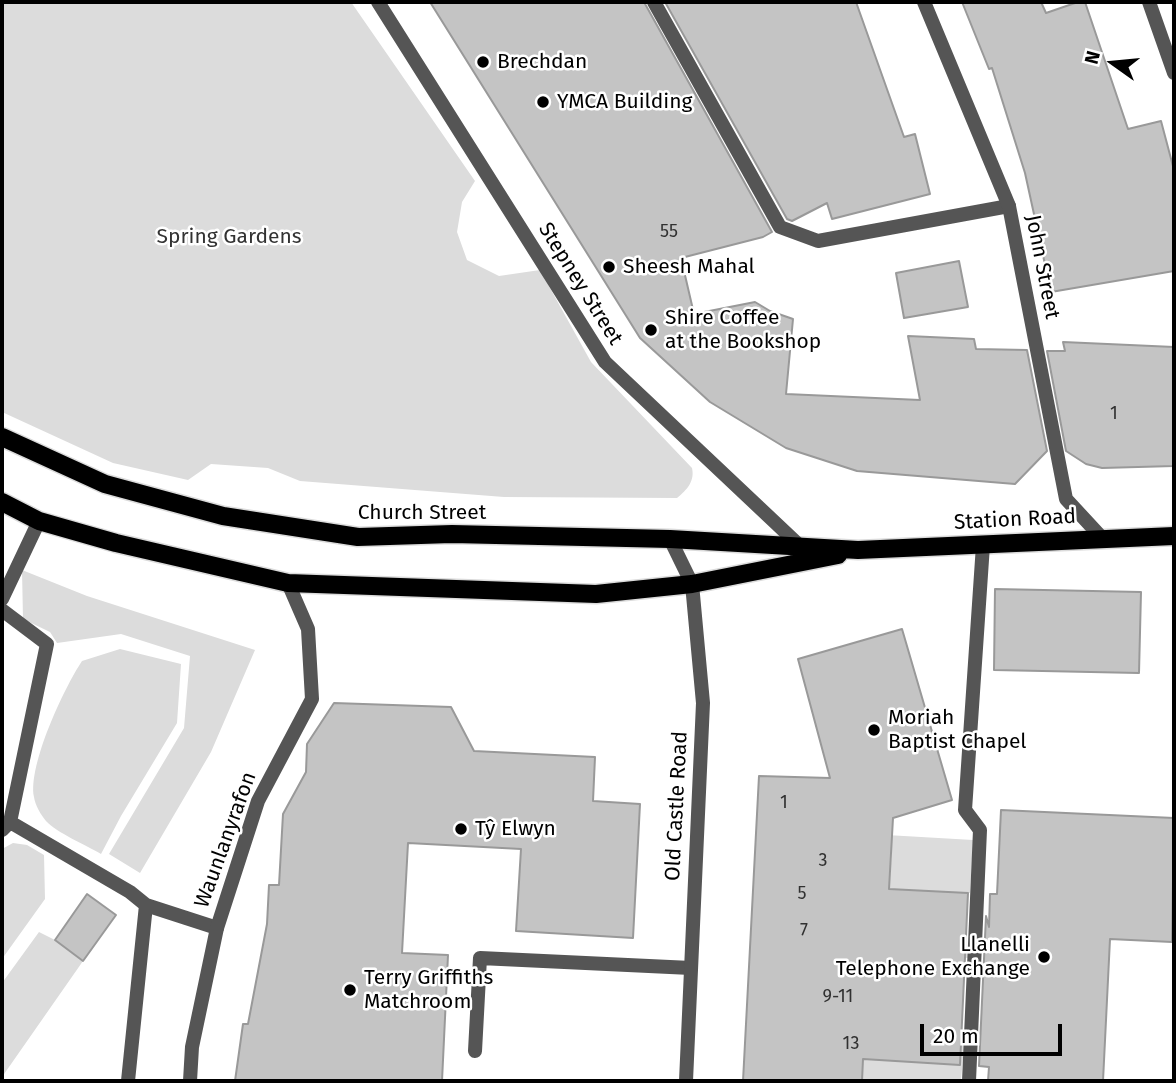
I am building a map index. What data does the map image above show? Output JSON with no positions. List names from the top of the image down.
{
  "streets": {
    "main road": ["Church Street", "Station Road"],
    "street": [
      "John Street",
      "Stepney Street",
      "Old Castle Road",
      "Waunlanyrafon"
    ]
  },
  "crossings": [
    ["John Street", "Station Road"],
    ["Stepney Street", "Church Street"],
    ["Church Street", "Station Road"],
    ["Church Street", "Old Castle Road"]
  ],
  "parks": ["Spring Gardens"],
  "places": [
    "Brechdan",
    "YMCA Building",
    "Sheesh Mahal",
    "Shire Coffee at the Bookshop",
    "Moriah Baptist Chapel",
    "Tŷ Elwyn",
    "Llanelli Telephone Exchange",
    "Terry Griffiths Matchroom"
  ],
  "house_numbers": [
    "55",
    "1",
    "1",
    "3",
    "5",
    "7",
    "9-11",
    "13"
  ],
  "scale_bar": "20 m",
  "north": "left"
}
